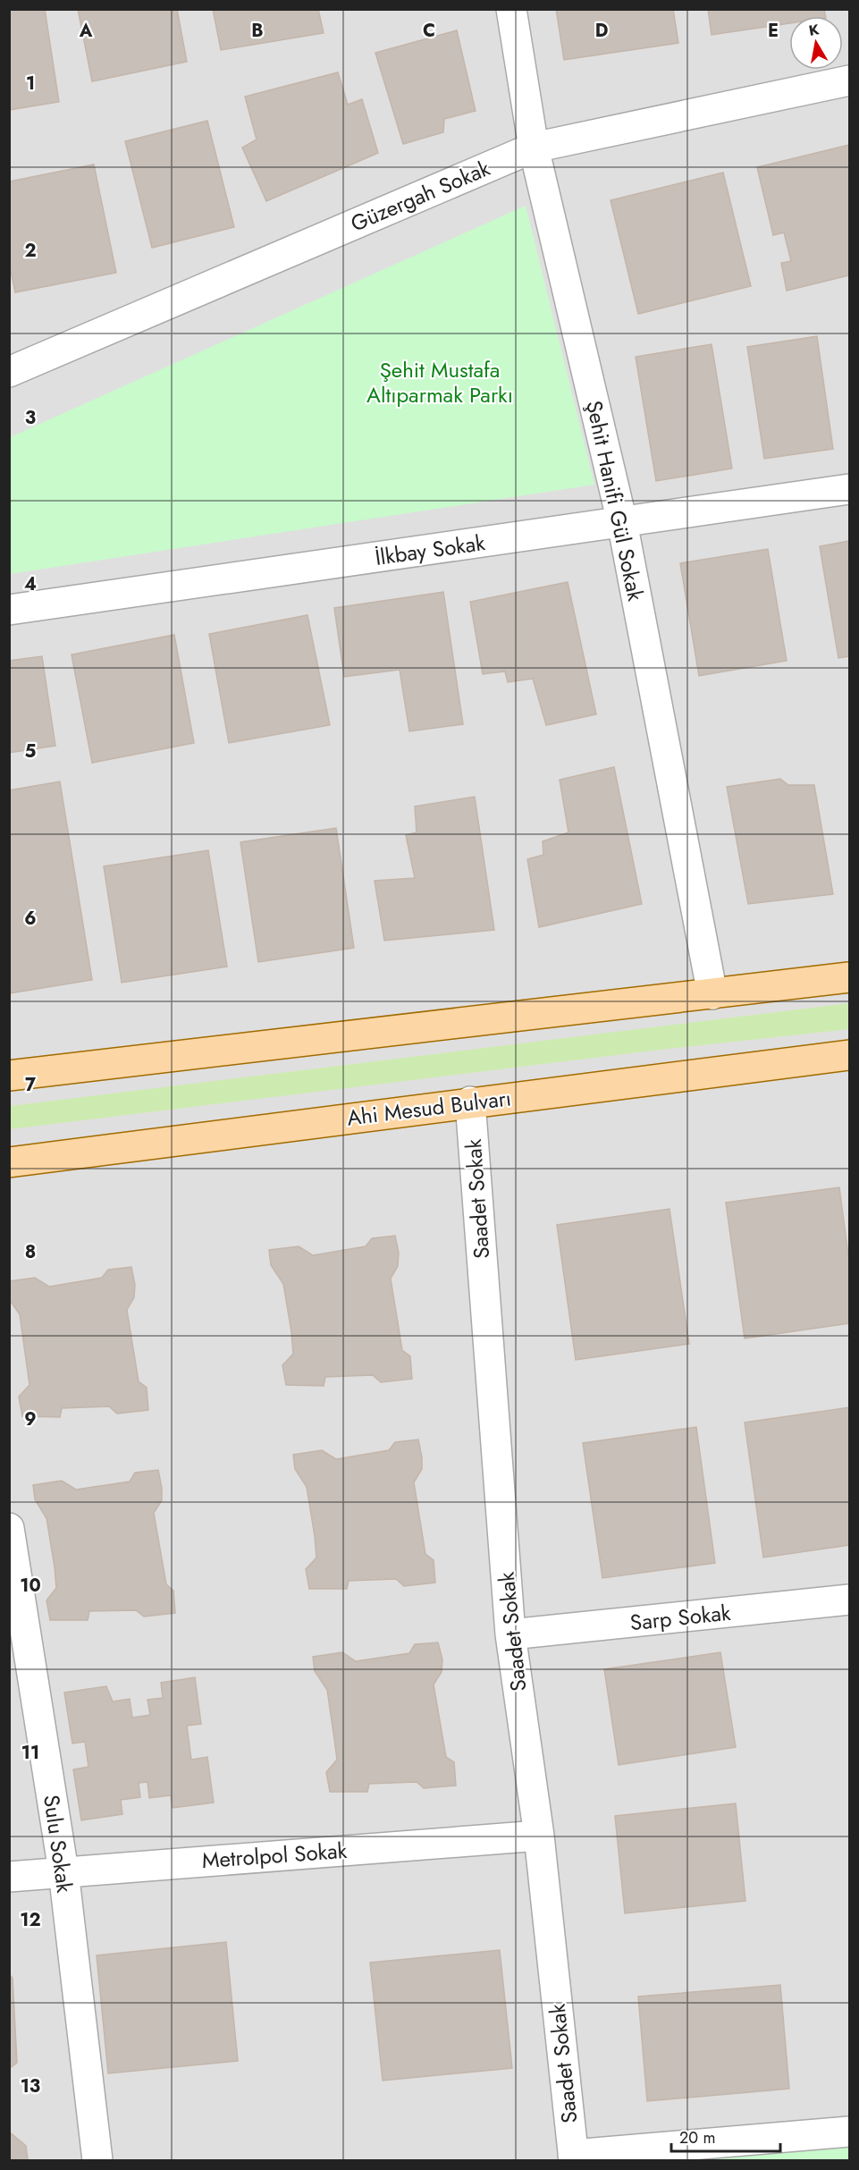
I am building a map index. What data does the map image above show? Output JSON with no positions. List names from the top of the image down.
{
  "streets": {
    "main road": ["Ahi Mesud Bulvarı"],
    "street": [
      "Güzergah Sokak",
      "Şehit Hanifi Gül Sokak",
      "İlkbay Sokak",
      "Saadet Sokak",
      "Sarp Sokak",
      "Sulu Sokak",
      "Metrolpol Sokak"
    ]
  },
  "crossings": [
    ["Güzergah Sokak", "Şehit Hanifi Gül Sokak"],
    ["Şehit Hanifi Gül Sokak", "İlkbay Sokak"],
    ["Ahi Mesud Bulvarı", "Saadet Sokak"],
    ["Saadet Sokak", "Sarp Sokak"],
    ["Saadet Sokak", "Metrolpol Sokak"],
    ["Sulu Sokak", "Metrolpol Sokak"]
  ],
  "parks": ["Şehit Mustafa Altıparmak Parkı"],
  "scale_bar": "20 m",
  "north": "top",
  "grid": {
    "columns": [
      "A",
      "B",
      "C",
      "D",
      "E"
    ],
    "rows": [
      "1",
      "2",
      "3",
      "4",
      "5",
      "6",
      "7",
      "8",
      "9",
      "10",
      "11",
      "12",
      "13"
    ]
  }
}
